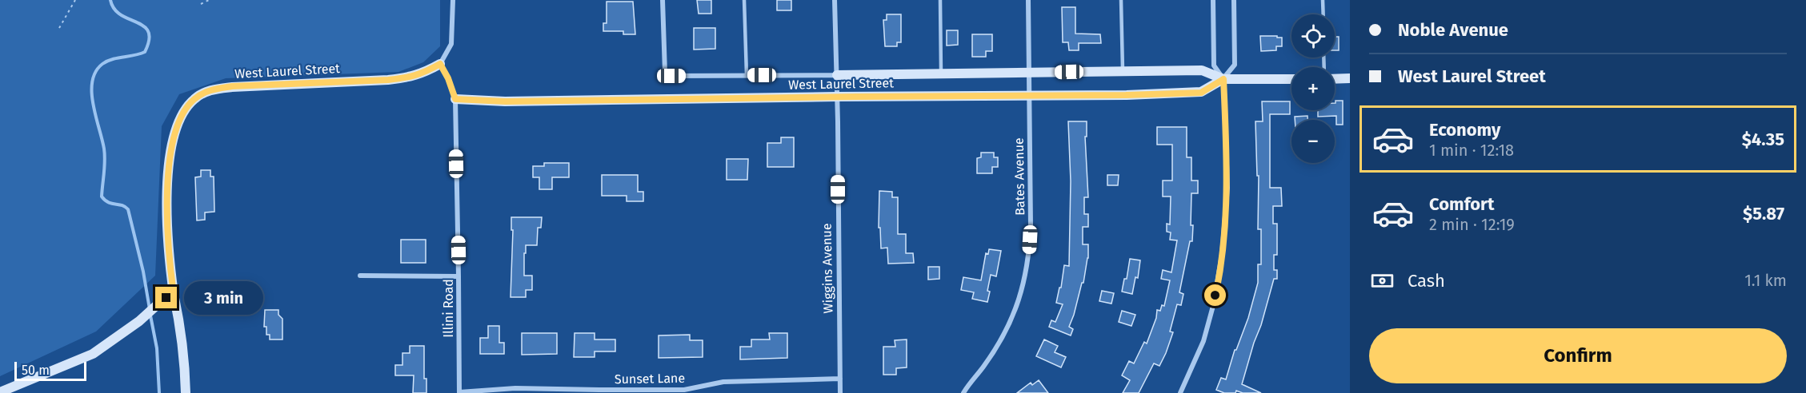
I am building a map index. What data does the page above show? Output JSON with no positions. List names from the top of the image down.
{
  "streets": {
    "street": [
      "West Laurel Street",
      "Bates Avenue",
      "Wiggins Avenue",
      "Illini Road",
      "Sunset Lane"
    ]
  },
  "crossings": [
    ["West Laurel Street", "Bates Avenue"],
    ["West Laurel Street", "Wiggins Avenue"],
    ["West Laurel Street", "Illini Road"],
    ["Wiggins Avenue", "Sunset Lane"],
    ["Illini Road", "Sunset Lane"]
  ],
  "scale_bar": "50 m",
  "page": {
    "banner": ["Noble Avenue", "West Laurel Street"],
    "map_buttons": ["+", "−"],
    "list": [
      {
        "name": "Economy",
        "note": "1 min · 12:18",
        "value": "$4.35"
      },
      {
        "name": "Comfort",
        "note": "2 min · 12:19",
        "value": "$5.87"
      }
    ],
    "pay": ["Cash", "1.1 km"],
    "bubble": "3 min",
    "buttons": "Confirm",
    "scale": "50 m"
  }
}
